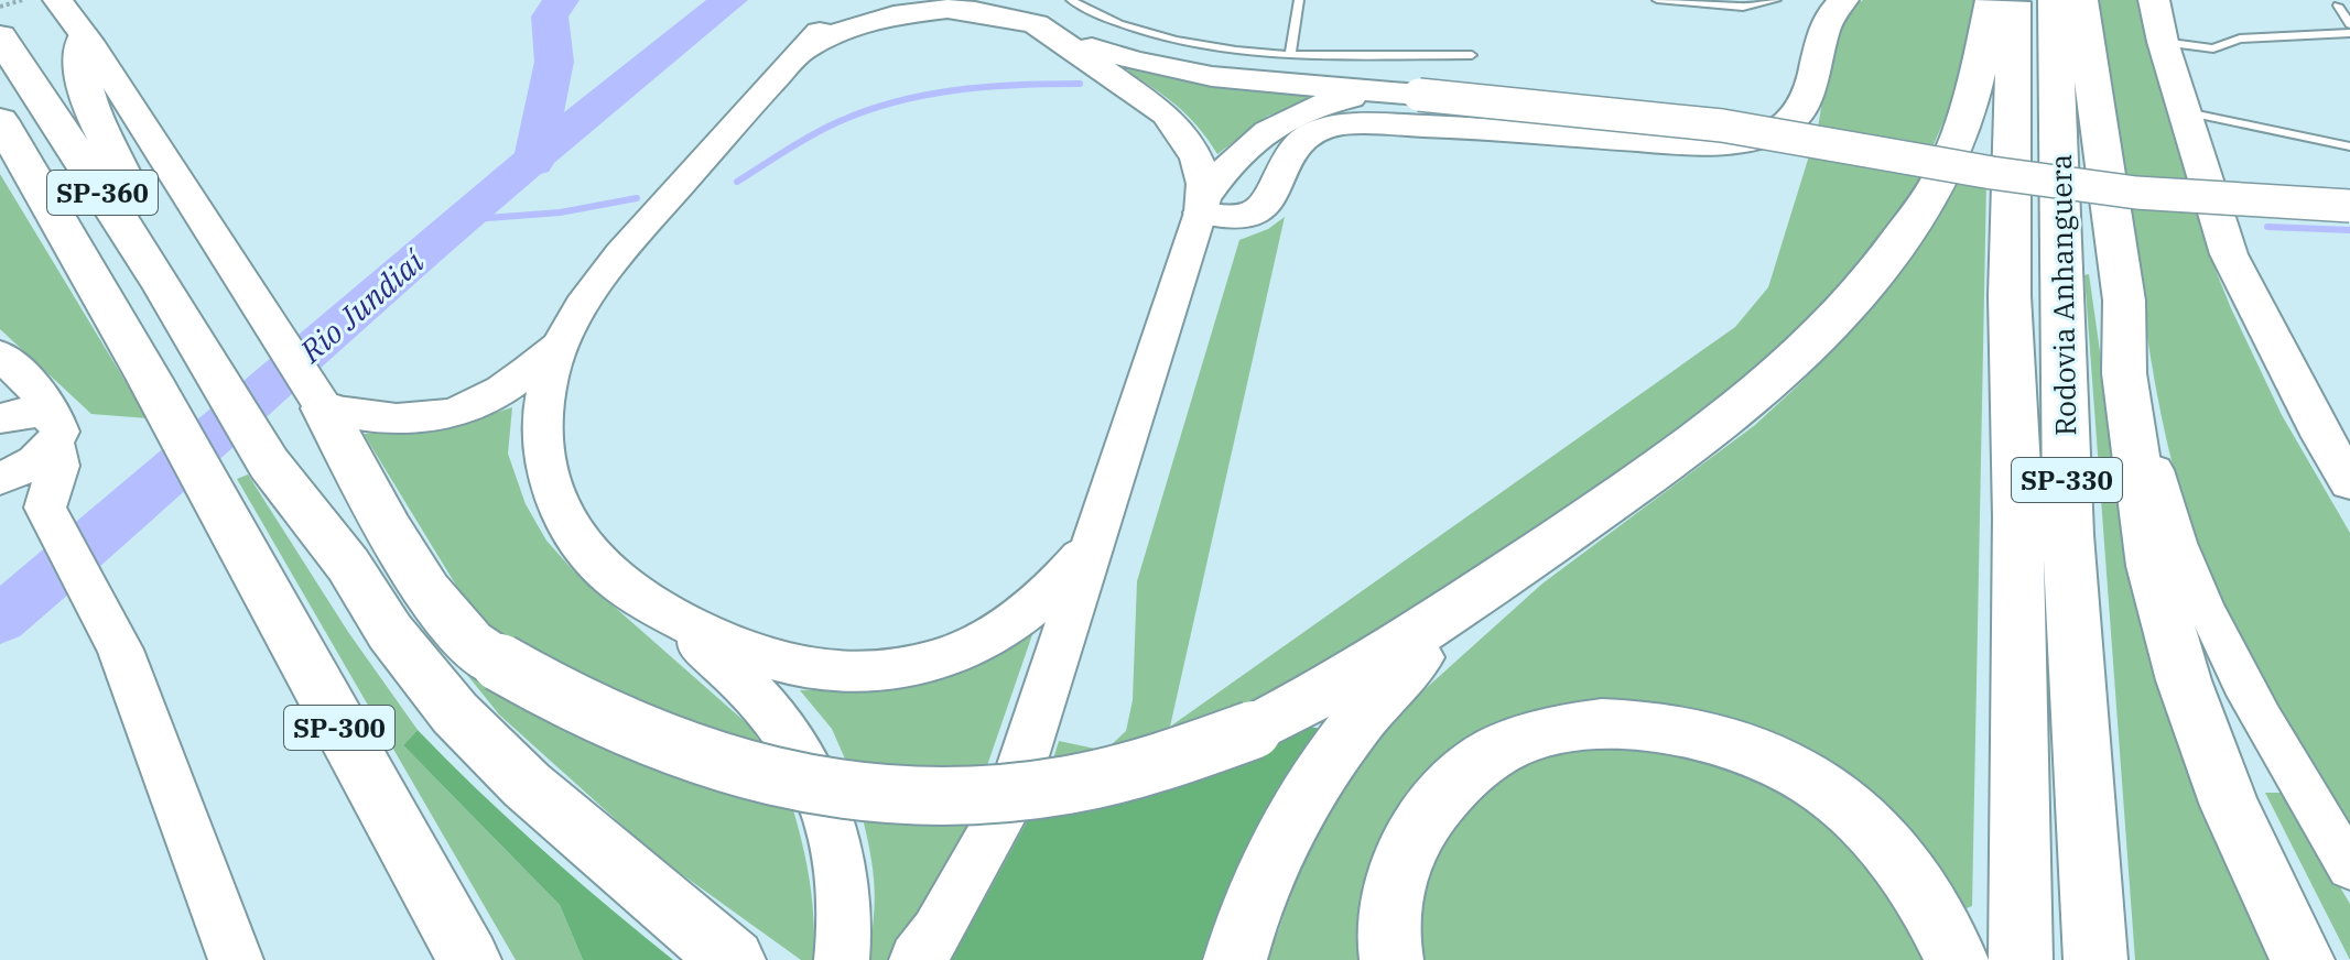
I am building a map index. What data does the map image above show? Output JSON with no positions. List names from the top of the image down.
{
  "streets": {
    "highway": [
      "SP-360",
      "Rodovia Anhanguera",
      "SP-330",
      "SP-300"
    ]
  },
  "crossings": [
    ["SP-360", "SP-300"]
  ],
  "water": ["Rio Jundiaí"]
}
